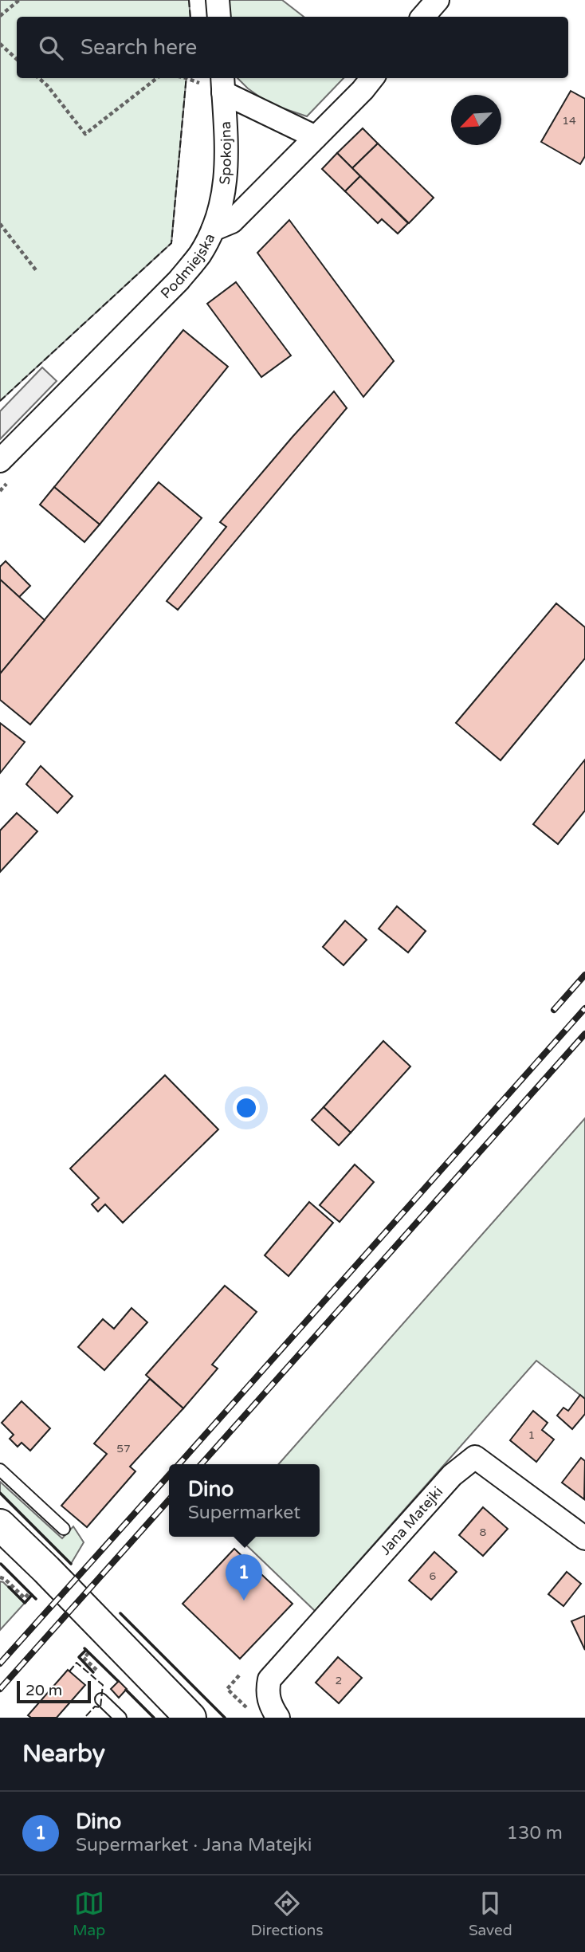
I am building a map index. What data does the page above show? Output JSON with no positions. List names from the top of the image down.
{
  "streets": {
    "street": ["Spokojna", "Podmiejska", "Jana Matejki"]
  },
  "crossings": [
    ["Spokojna", "Podmiejska"]
  ],
  "house_numbers": [
    "14",
    "1",
    "57",
    "8",
    "6",
    "2"
  ],
  "scale_bar": "20 m",
  "north": "bottom left",
  "page": {
    "search": "Search here",
    "popup": ["Dino", "Supermarket"],
    "pins": "1",
    "scale": "20 m",
    "heading": "Nearby",
    "list": [
      {
        "mark": "1",
        "name": "Dino",
        "note": "Supermarket · Jana Matejki",
        "value": "130 m"
      }
    ],
    "nav": ["Map", "Directions", "Saved"]
  }
}
